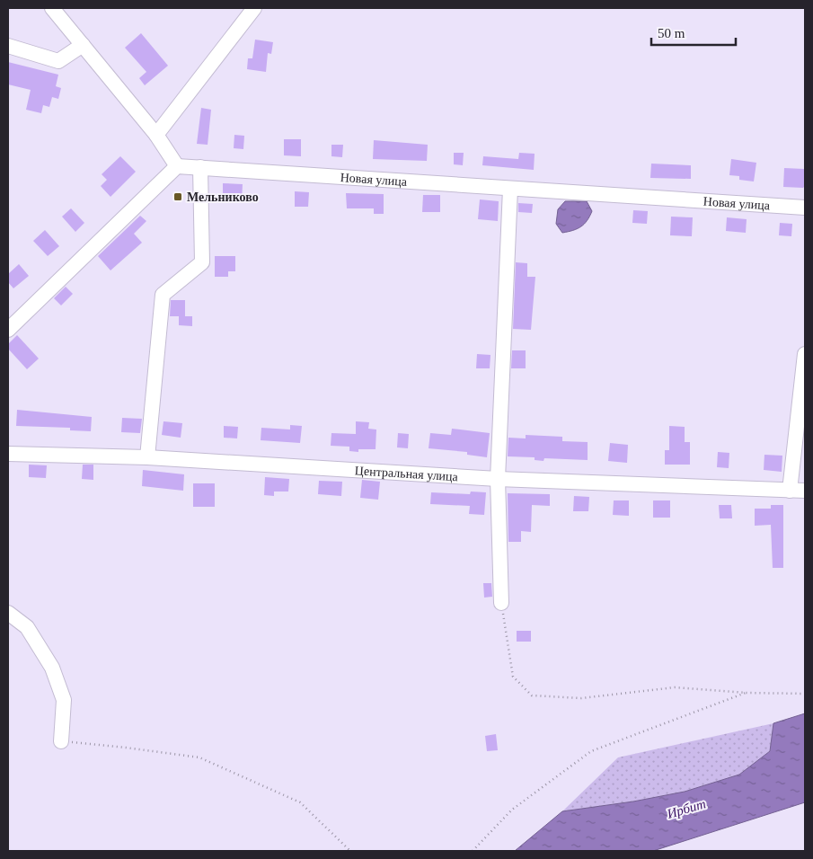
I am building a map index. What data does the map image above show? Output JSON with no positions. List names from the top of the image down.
{
  "streets": {
    "street": ["Новая улица", "Центральная улица"]
  },
  "water": ["Ирбит"],
  "places": {
    "transit": ["Мельниково"]
  },
  "scale_bar": "50 m"
}
